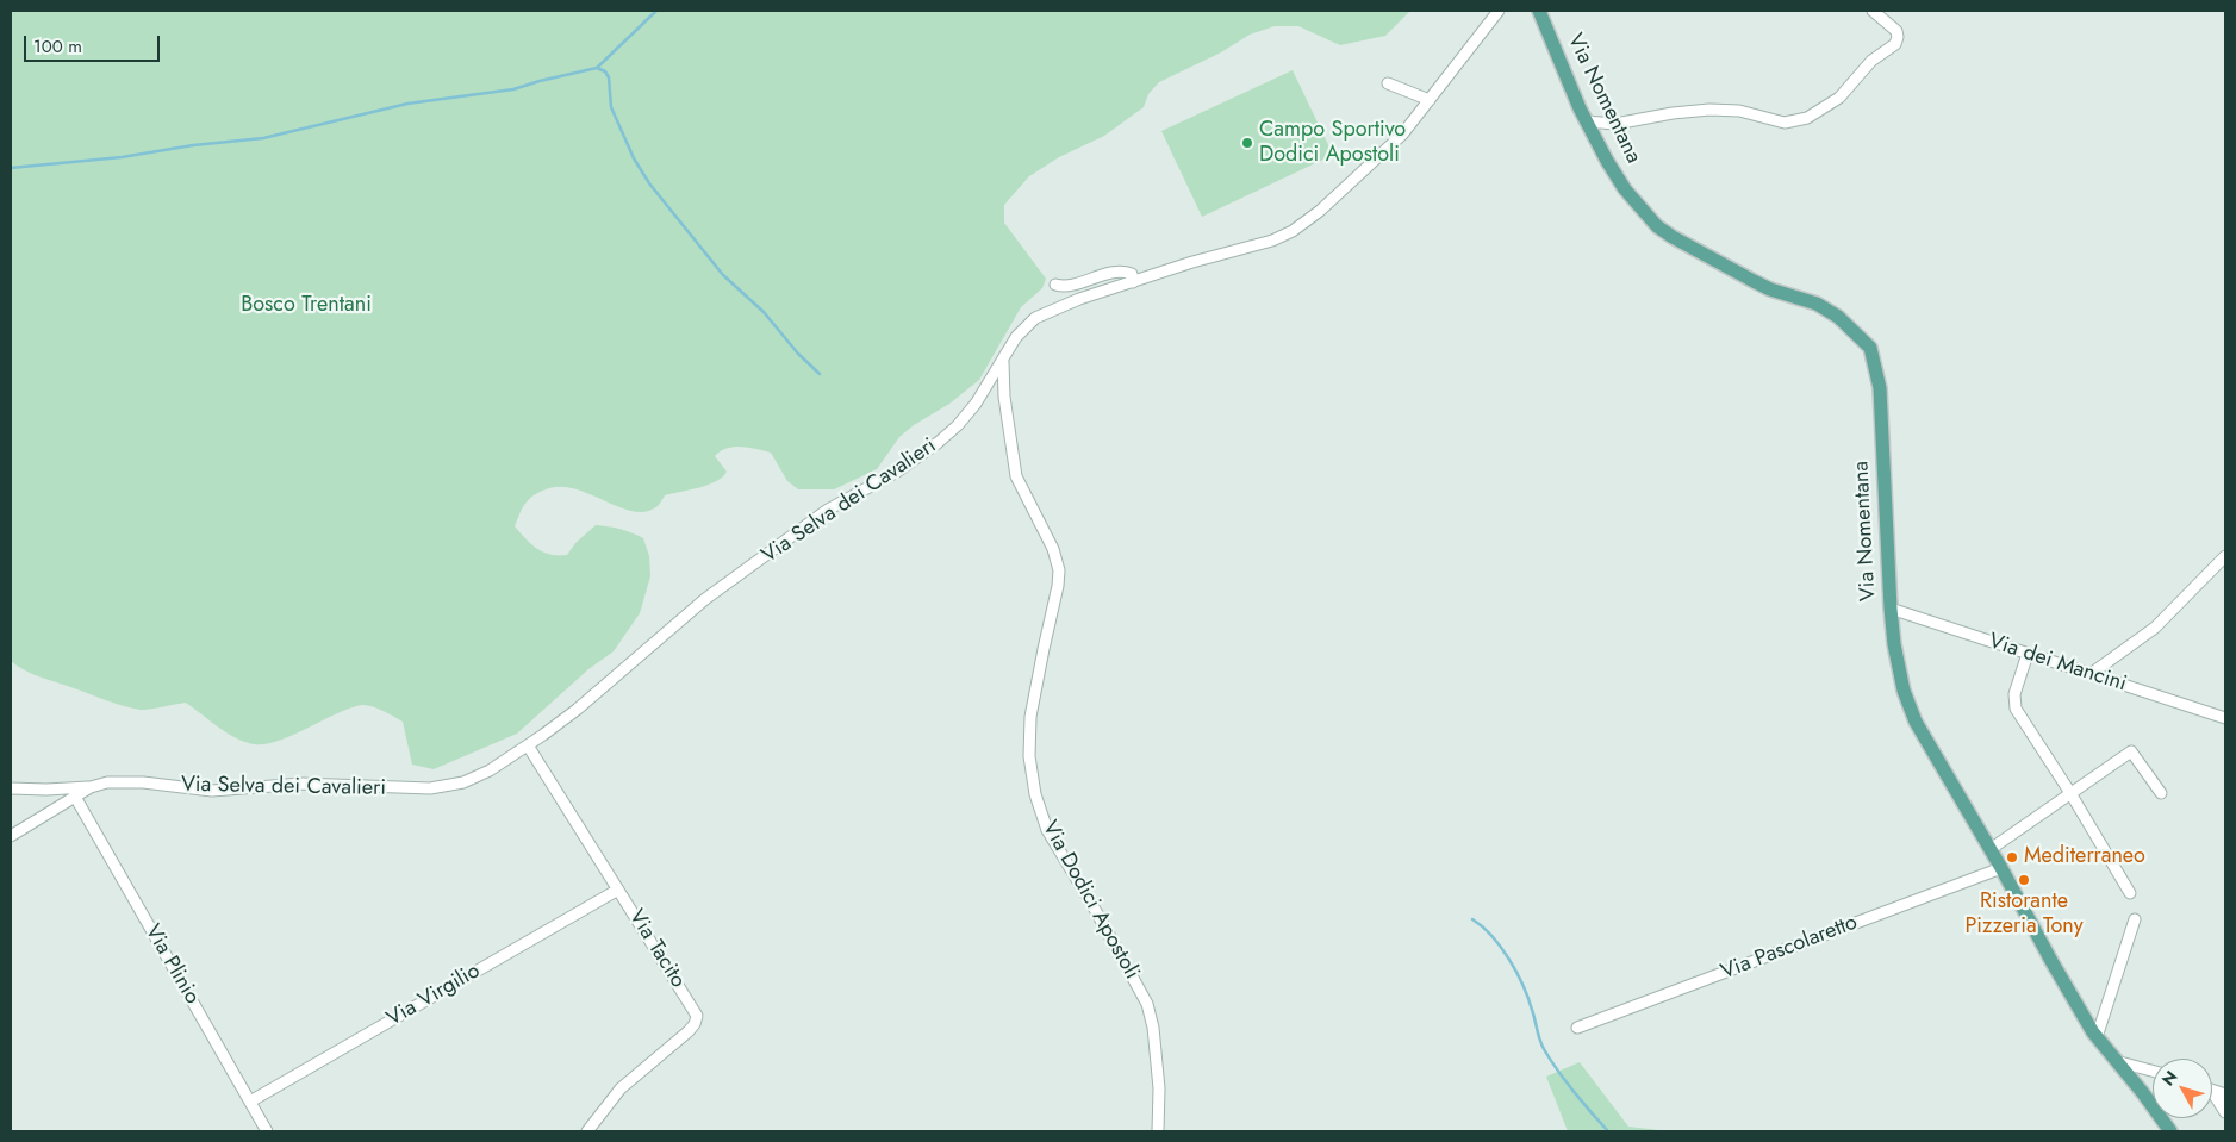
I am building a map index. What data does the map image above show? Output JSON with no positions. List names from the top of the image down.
{
  "streets": {
    "main road": ["Via Nomentana"],
    "street": [
      "Via Selva dei Cavalieri",
      "Via dei Mancini",
      "Via Dodici Apostoli",
      "Via Pascolaretto",
      "Via Tacito",
      "Via Plinio",
      "Via Virgilio"
    ]
  },
  "crossings": [
    ["Via Nomentana", "Via dei Mancini"],
    ["Via Nomentana", "Via Pascolaretto"],
    ["Via Selva dei Cavalieri", "Via Dodici Apostoli"],
    ["Via Selva dei Cavalieri", "Via Tacito"],
    ["Via Selva dei Cavalieri", "Via Plinio"],
    ["Via Tacito", "Via Virgilio"],
    ["Via Plinio", "Via Virgilio"]
  ],
  "parks": ["Bosco Trentani"],
  "places": ["Campo Sportivo Dodici Apostoli", "Mediterraneo", "Ristorante Pizzeria Tony"],
  "scale_bar": "100 m",
  "north": "top left"
}
